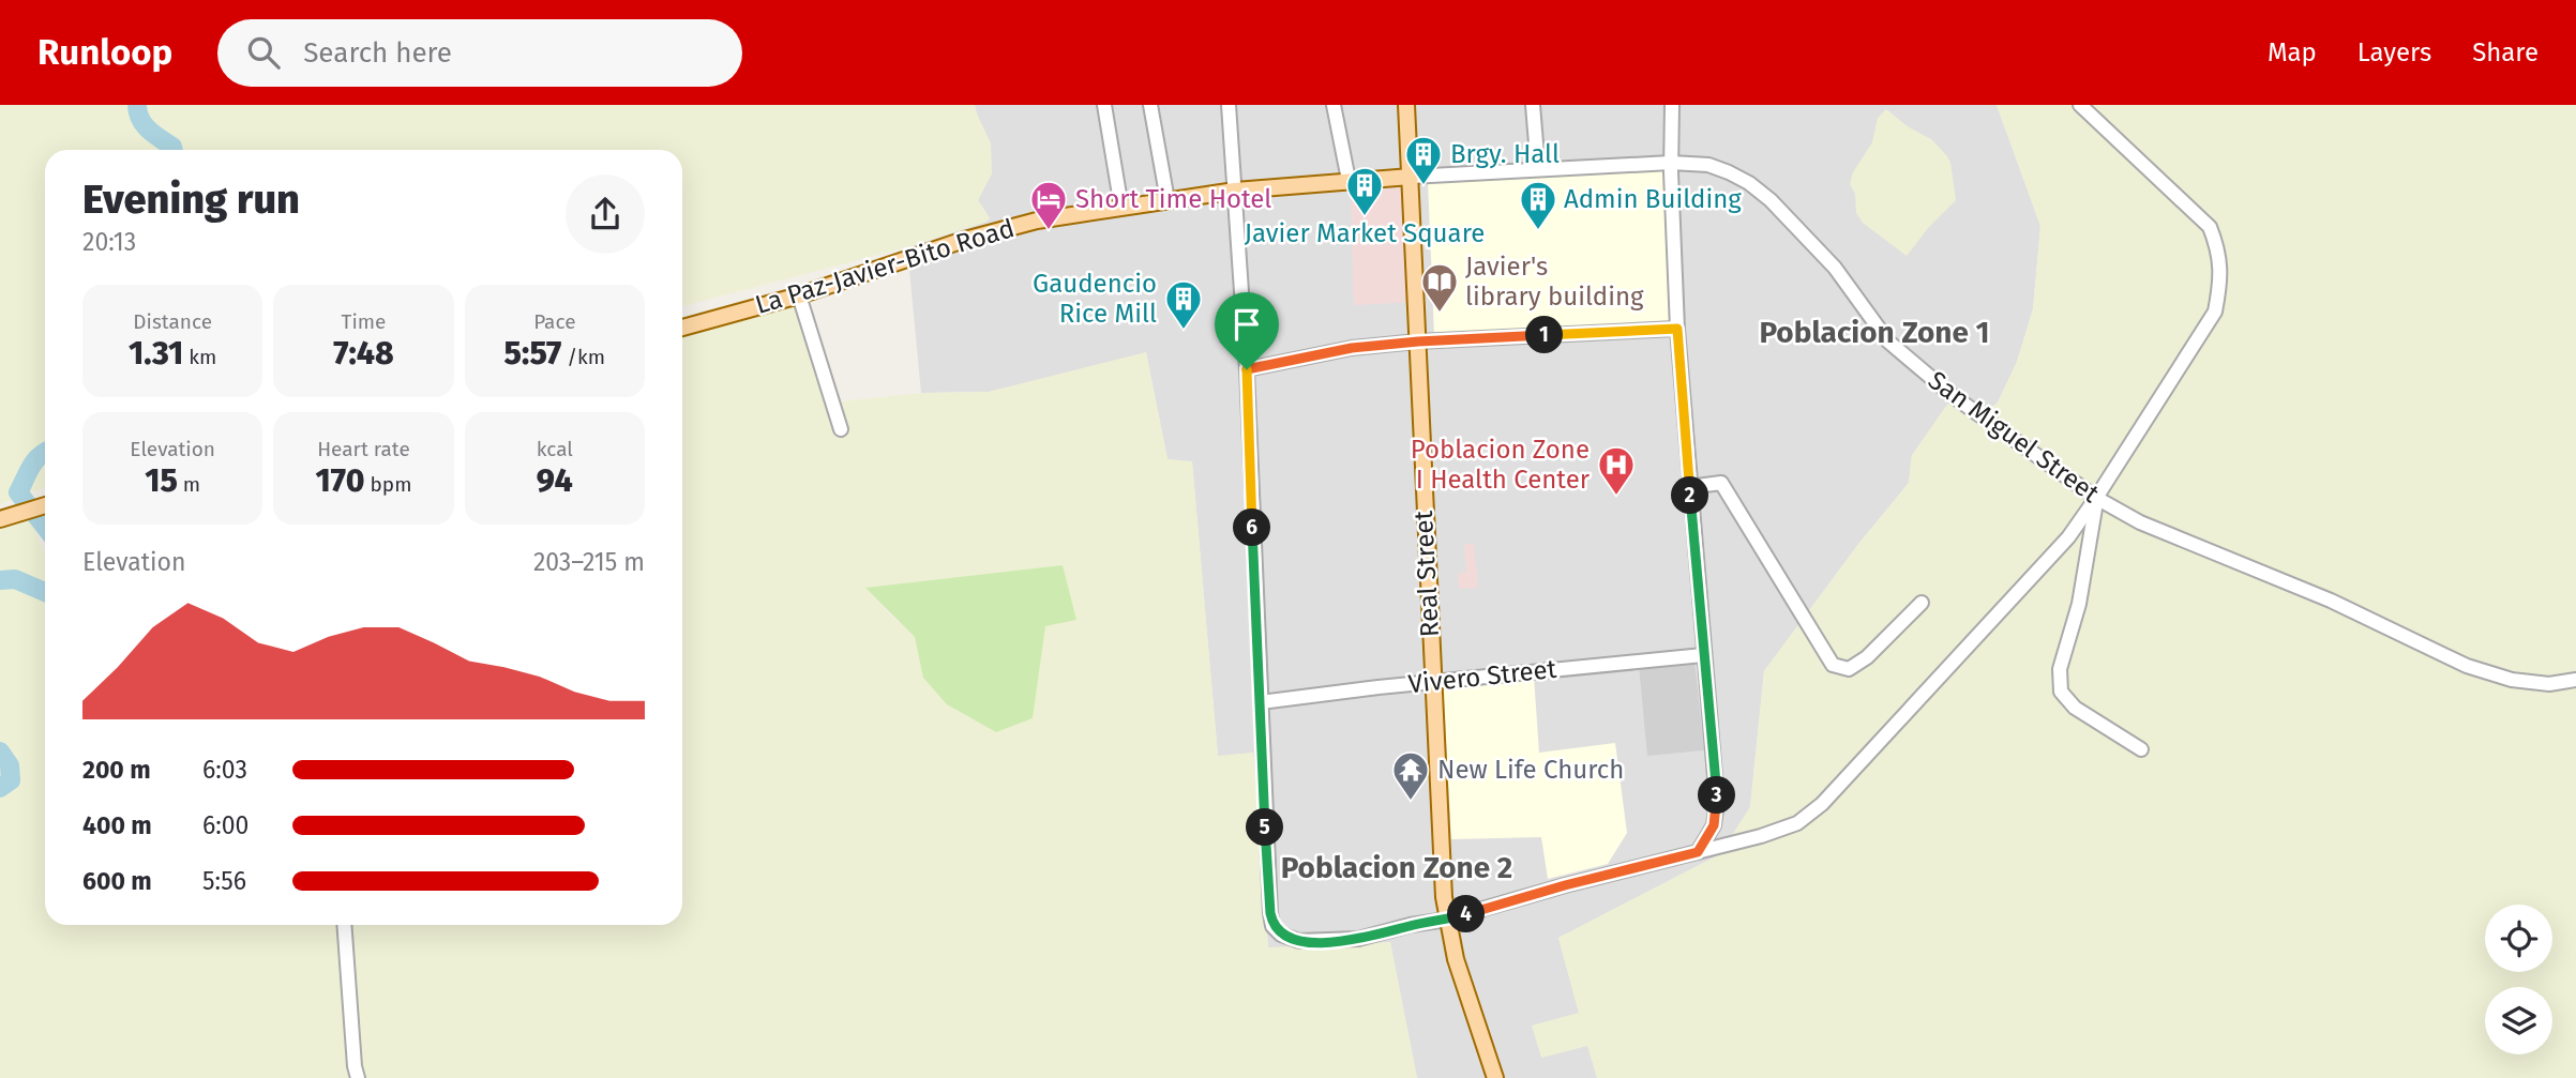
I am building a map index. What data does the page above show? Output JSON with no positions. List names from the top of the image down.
{
  "streets": {
    "main road": ["La Paz-Javier-Bito Road", "Real Street"],
    "street": ["San Miguel Street", "Vivero Street"]
  },
  "crossings": [
    ["La Paz-Javier-Bito Road", "San Miguel Street"],
    ["La Paz-Javier-Bito Road", "Real Street"],
    ["San Miguel Street", "Real Street"],
    ["Real Street", "Vivero Street"]
  ],
  "districts": ["Poblacion Zone 1", "Poblacion Zone 2"],
  "places": {
    "building": [
      "Brgy. Hall",
      "Javier Market Square",
      "Admin Building",
      "Gaudencio Rice Mill"
    ],
    "hotel": ["Short Time Hotel"],
    "library": ["Javier's library building"],
    "hospital": ["Poblacion Zone I Health Center"],
    "temple": ["New Life Church"]
  },
  "page": {
    "header": "Runloop",
    "search": "Search here",
    "nav": ["Map", "Layers", "Share"],
    "heading": ["Evening run", "20:13"],
    "stats": [
      ["Distance", "1.31 km"],
      ["Time", "7:48"],
      ["Pace", "5:57 /km"],
      ["Elevation", "15 m"],
      ["Heart rate", "170 bpm"],
      ["kcal", "94"]
    ],
    "pins": [
      "1",
      "2",
      "6",
      "3",
      "5",
      "4"
    ],
    "chart": ["Elevation", "203–215 m"],
    "list": [
      {
        "name": "200 m",
        "note": "6:03"
      },
      {
        "name": "400 m",
        "note": "6:00"
      },
      {
        "name": "600 m",
        "note": "5:56"
      }
    ]
  }
}
